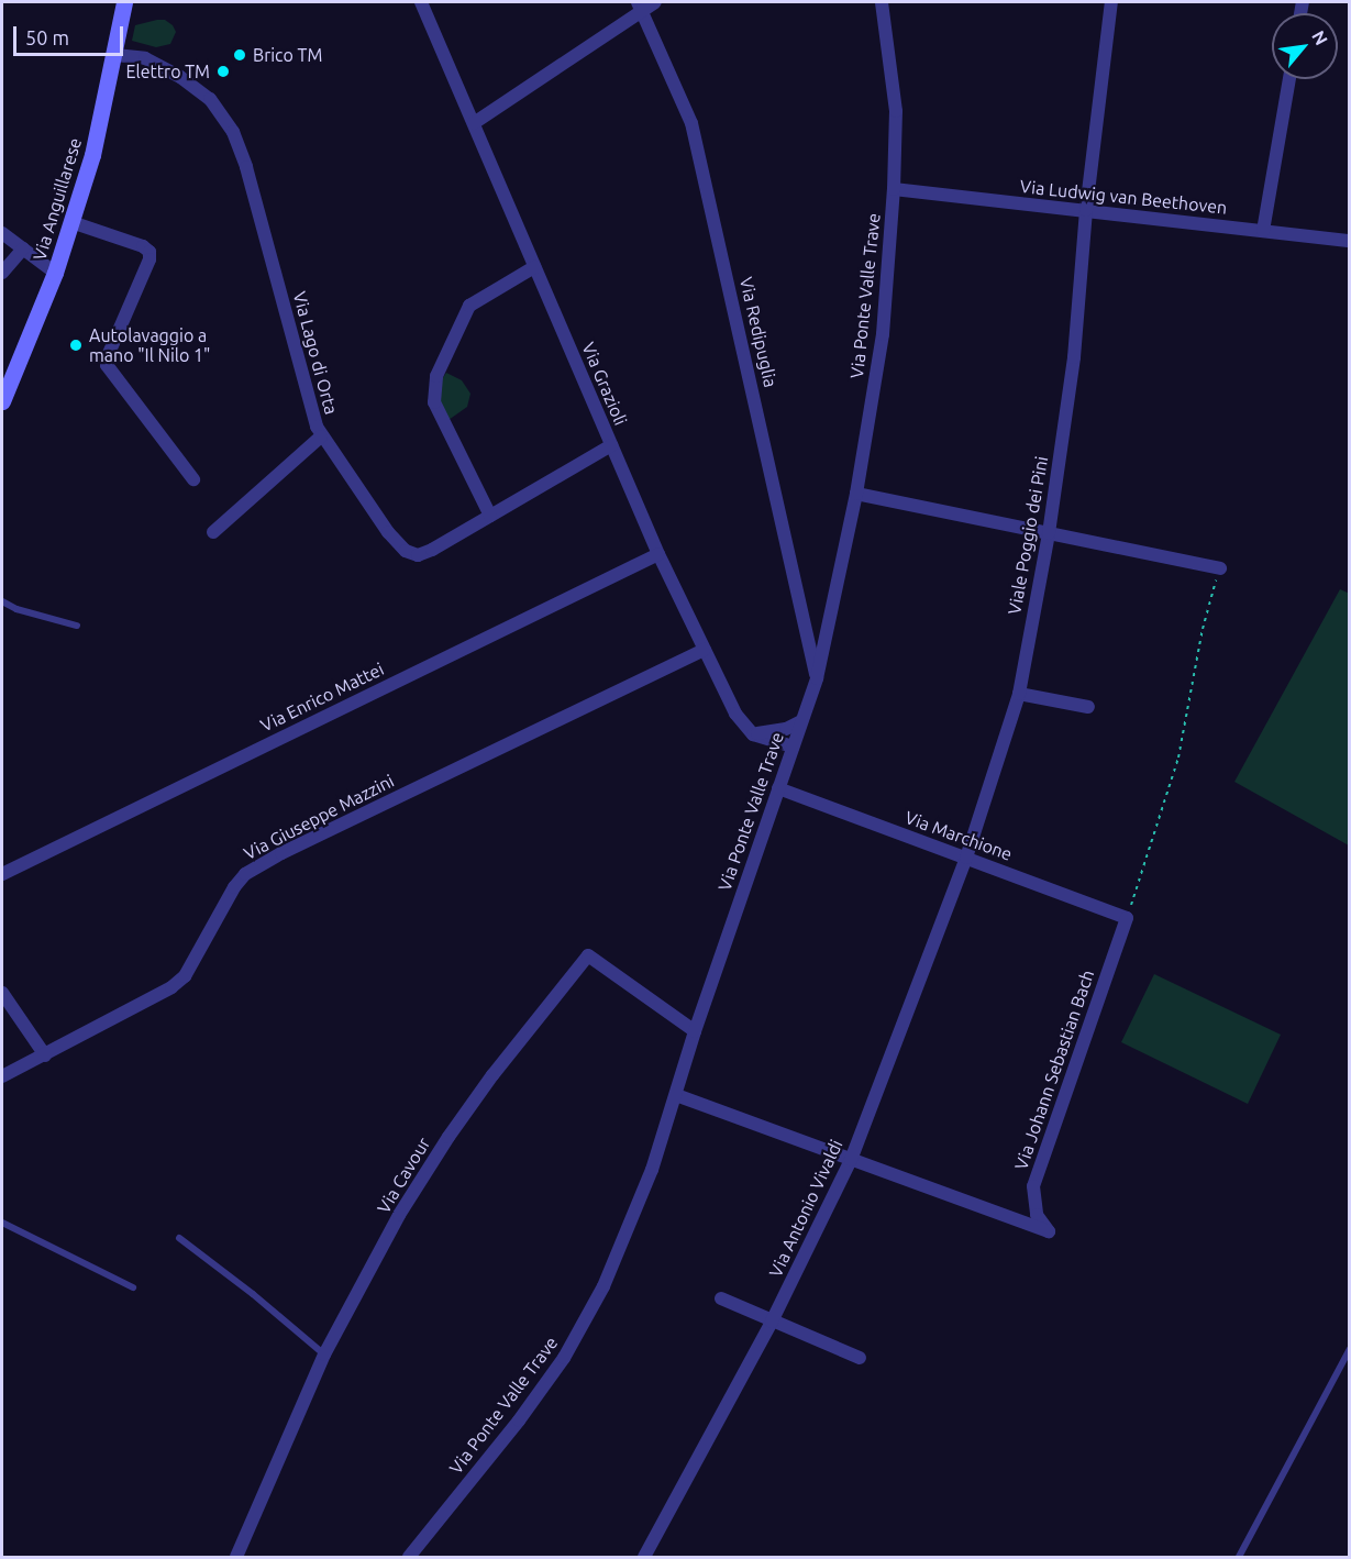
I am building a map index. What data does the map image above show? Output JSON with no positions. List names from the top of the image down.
{
  "streets": {
    "main road": ["Via Anguillarese"],
    "street": [
      "Via Ludwig van Beethoven",
      "Via Ponte Valle Trave",
      "Via Redipuglia",
      "Via Lago di Orta",
      "Via Grazioli",
      "Viale Poggio dei Pini",
      "Via Enrico Mattei",
      "Via Giuseppe Mazzini",
      "Via Marchione",
      "Via Johann Sebastian Bach",
      "Via Cavour",
      "Via Antonio Vivaldi"
    ]
  },
  "crossings": [
    ["Via Ludwig van Beethoven", "Via Ponte Valle Trave"],
    ["Via Ludwig van Beethoven", "Viale Poggio dei Pini"],
    ["Via Anguillarese", "Via Lago di Orta"],
    ["Via Ponte Valle Trave", "Via Redipuglia"],
    ["Via Ponte Valle Trave", "Via Marchione"],
    ["Via Ponte Valle Trave", "Via Cavour"],
    ["Via Lago di Orta", "Via Grazioli"],
    ["Via Grazioli", "Via Enrico Mattei"],
    ["Via Grazioli", "Via Giuseppe Mazzini"],
    ["Viale Poggio dei Pini", "Via Marchione"],
    ["Viale Poggio dei Pini", "Via Antonio Vivaldi"],
    ["Via Marchione", "Via Johann Sebastian Bach"],
    ["Via Marchione", "Via Antonio Vivaldi"],
    ["Via Johann Sebastian Bach", "Via Antonio Vivaldi"]
  ],
  "places": ["Brico TM", "Elettro TM", "Autolavaggio a mano \"Il Nilo 1\""],
  "scale_bar": "50 m",
  "north": "top right"
}
